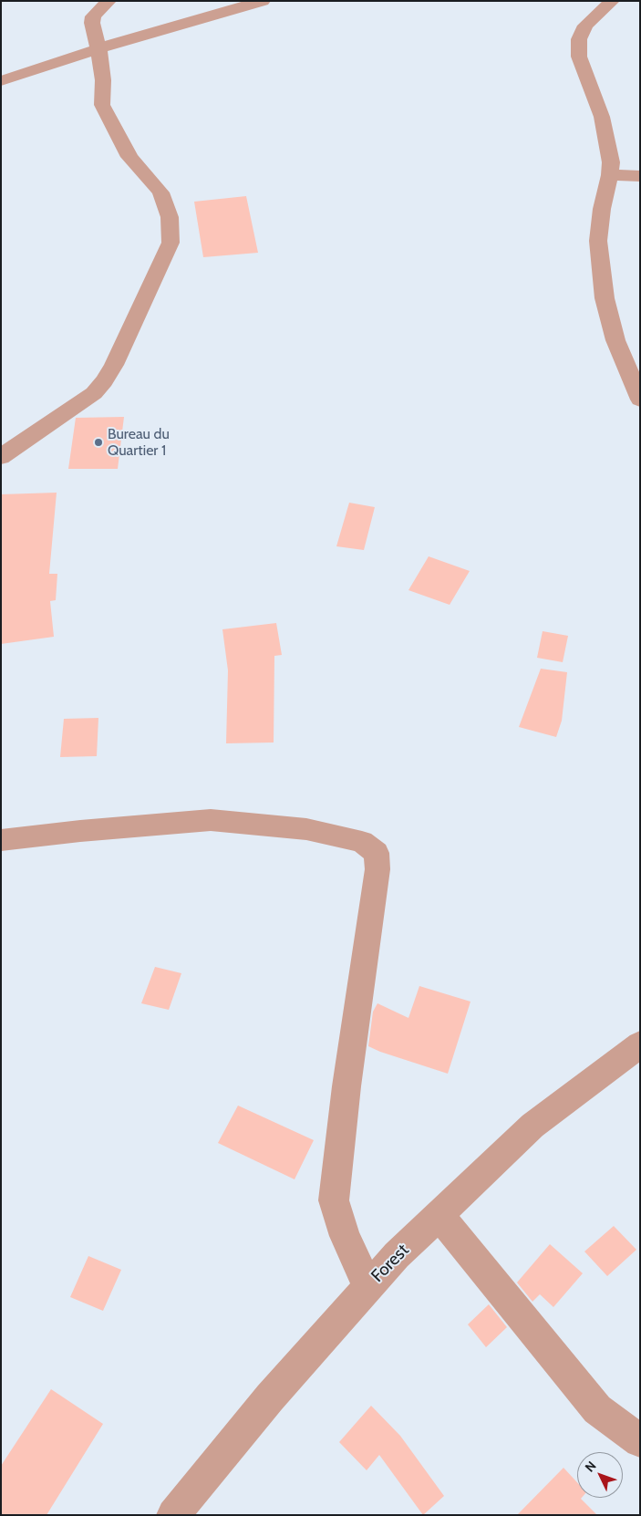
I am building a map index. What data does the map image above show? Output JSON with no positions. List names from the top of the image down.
{
  "streets": {
    "street": ["Forest"]
  },
  "places": ["Bureau du Quartier 1"],
  "north": "top left"
}
